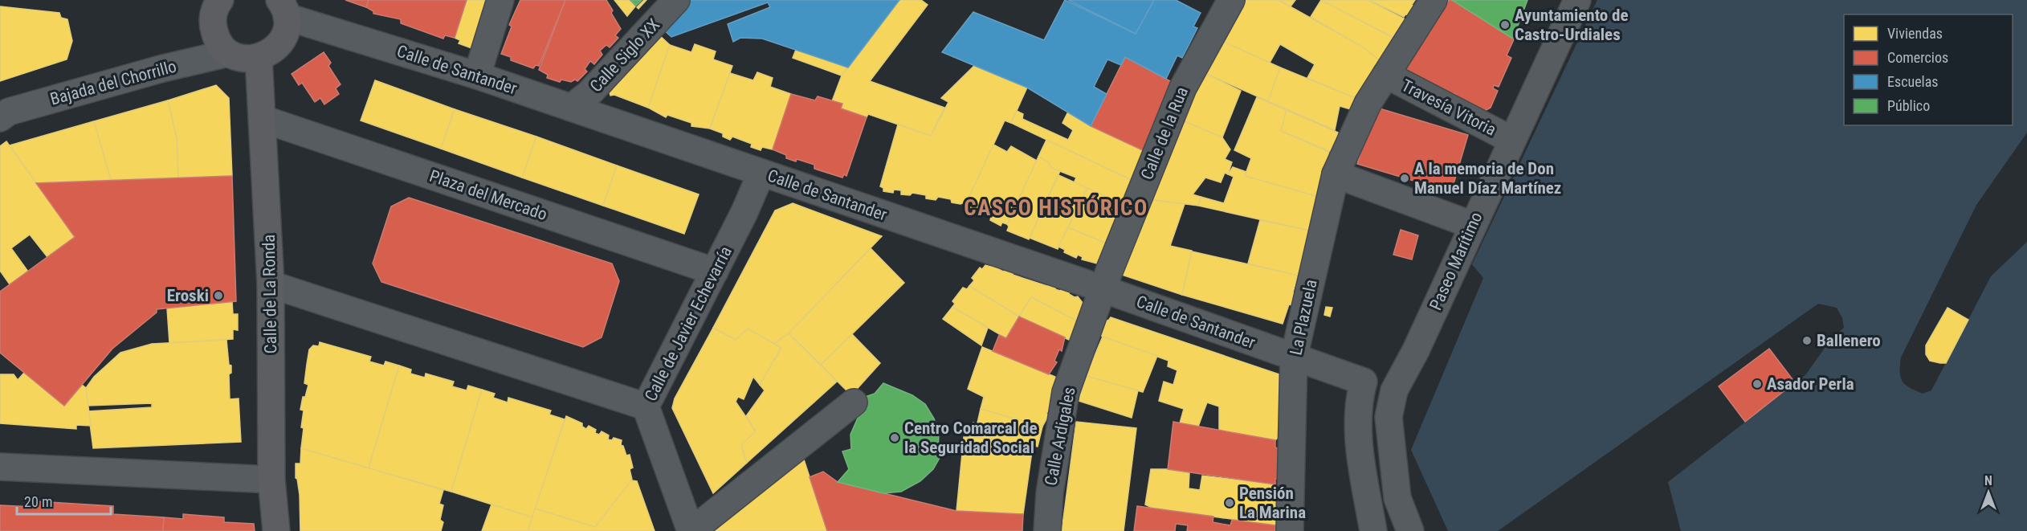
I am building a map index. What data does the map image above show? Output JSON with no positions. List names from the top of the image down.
{
  "streets": {
    "highway": ["Calle de La Ronda"],
    "street": [
      "Calle Siglo XX",
      "Calle de Santander",
      "Bajada del Chorrillo",
      "Travesía Vitoria",
      "Calle de la Rua",
      "Plaza del Mercado",
      "Paseo Marítimo",
      "La Plazuela",
      "Calle de Javier Echevarría",
      "Calle Ardigales"
    ]
  },
  "crossings": [
    ["Calle Siglo XX", "Calle de Santander"],
    ["Calle de Santander", "Calle de la Rua"],
    ["Calle de Santander", "La Plazuela"],
    ["Calle de Santander", "Calle de Javier Echevarría"],
    ["Calle de Santander", "Calle Ardigales"],
    ["Travesía Vitoria", "Paseo Marítimo"],
    ["Travesía Vitoria", "La Plazuela"],
    ["Calle de la Rua", "Calle Ardigales"],
    ["Plaza del Mercado", "Calle de La Ronda"],
    ["Plaza del Mercado", "Calle de Javier Echevarría"]
  ],
  "districts": ["CASCO HISTÓRICO"],
  "places": [
    "Ayuntamiento de Castro-Urdiales",
    "A la memoria de Don Manuel Díaz Martínez",
    "Eroski",
    "Ballenero",
    "Asador Perla",
    "Centro Comarcal de la Seguridad Social",
    "Pensión La Marina"
  ],
  "legend": [
    "Viviendas",
    "Comercios",
    "Escuelas",
    "Público"
  ],
  "scale_bar": "20 m",
  "north": "top"
}
